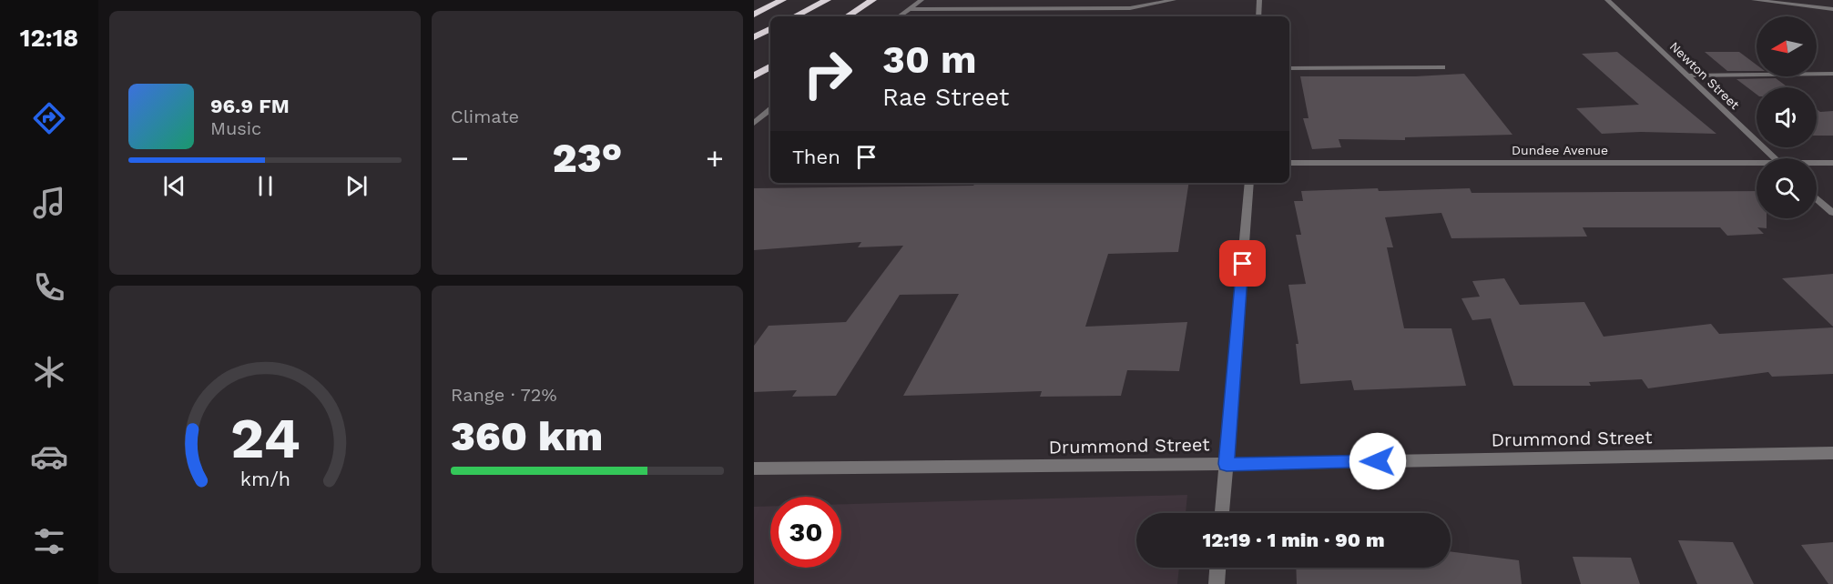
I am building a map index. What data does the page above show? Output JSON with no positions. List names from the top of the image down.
{
  "streets": {
    "street": ["Newton Street", "Dundee Avenue", "Drummond Street"]
  },
  "north": "left",
  "page": {
    "tabs": "12:18",
    "tile": [
      "Climate",
      ["Range · 72%", "360 km"]
    ],
    "turn": ["30 m", "Rae Street"],
    "song": ["96.9 FM", "Music"],
    "then": "Then",
    "heat": ["−", "23°", "+"],
    "limit": "30",
    "trip": "12:19 · 1 min · 90 m",
    "gauge": ["24", "km/h"]
  }
}
